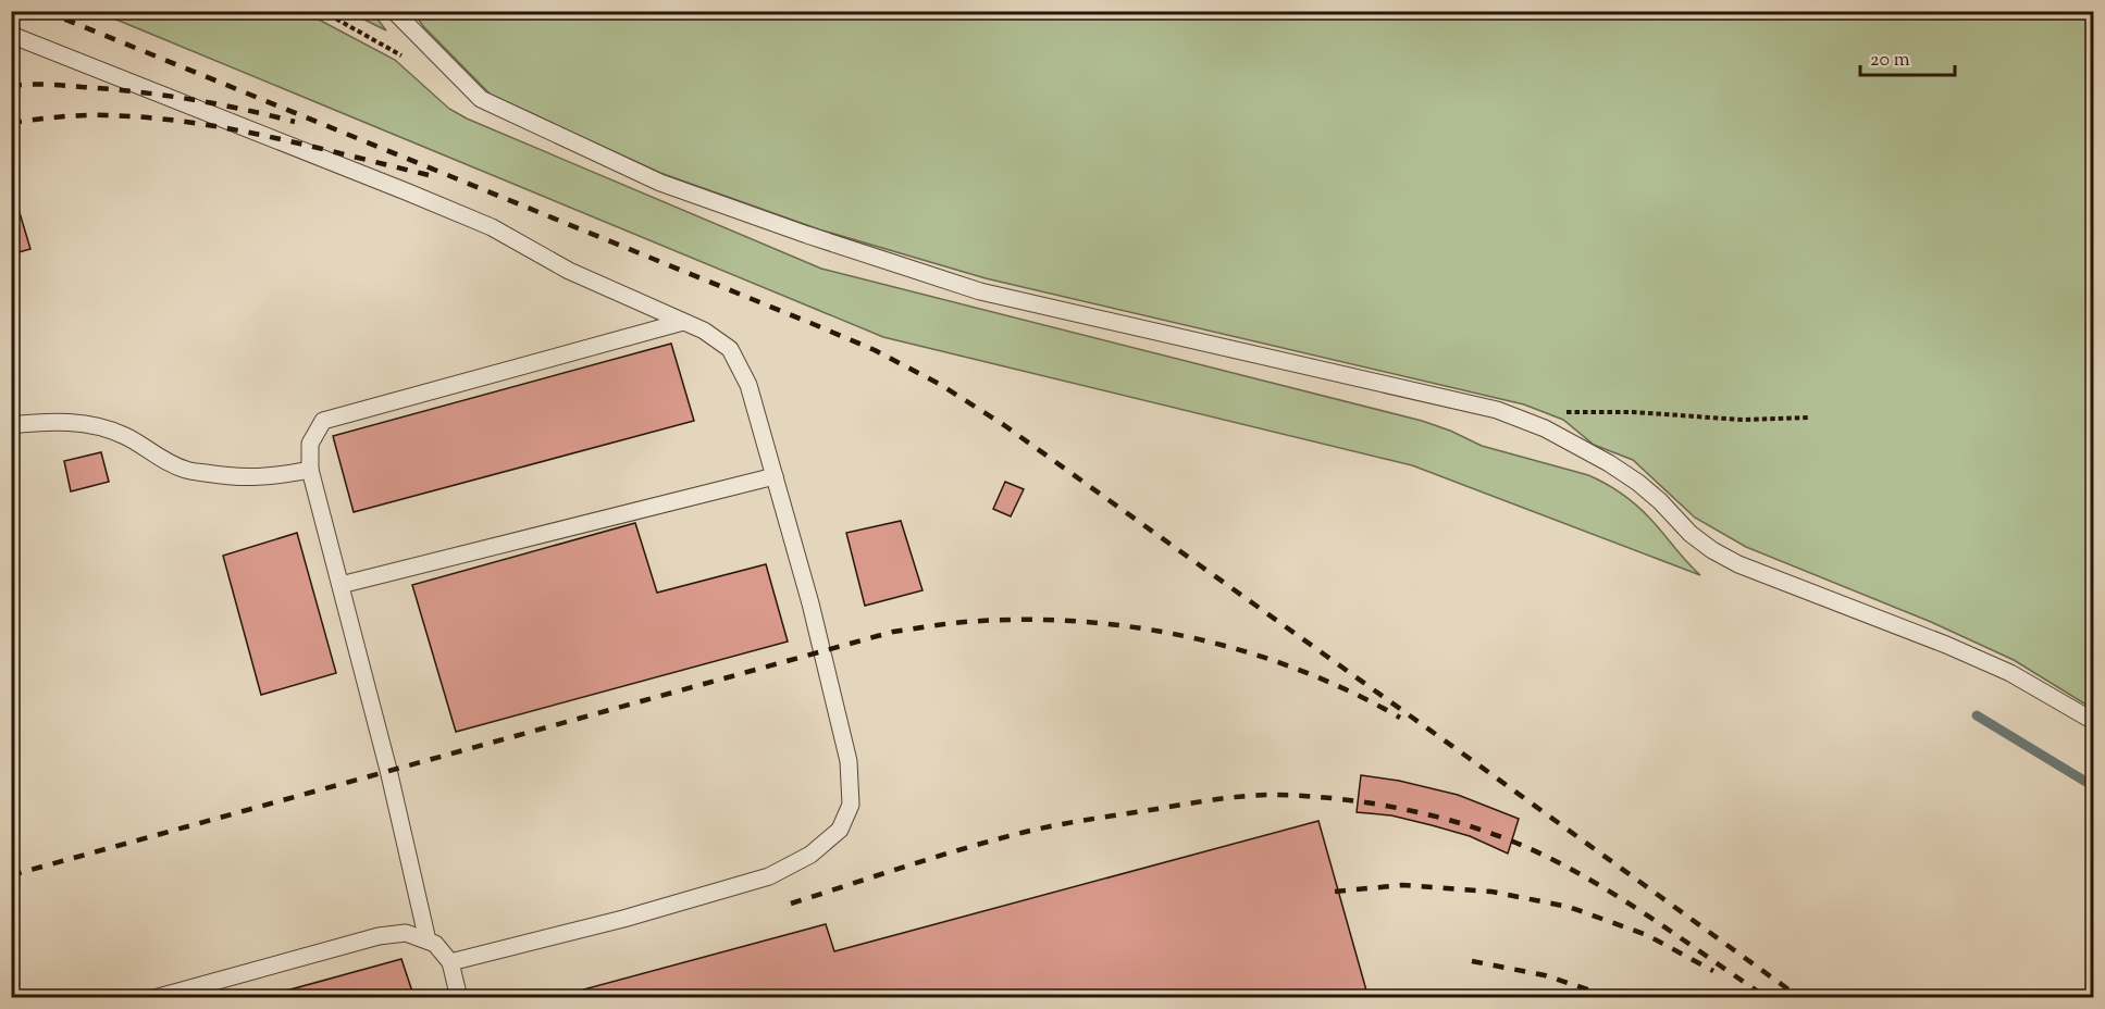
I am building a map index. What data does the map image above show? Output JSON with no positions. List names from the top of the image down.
{
  "scale_bar": "20 m"
}
